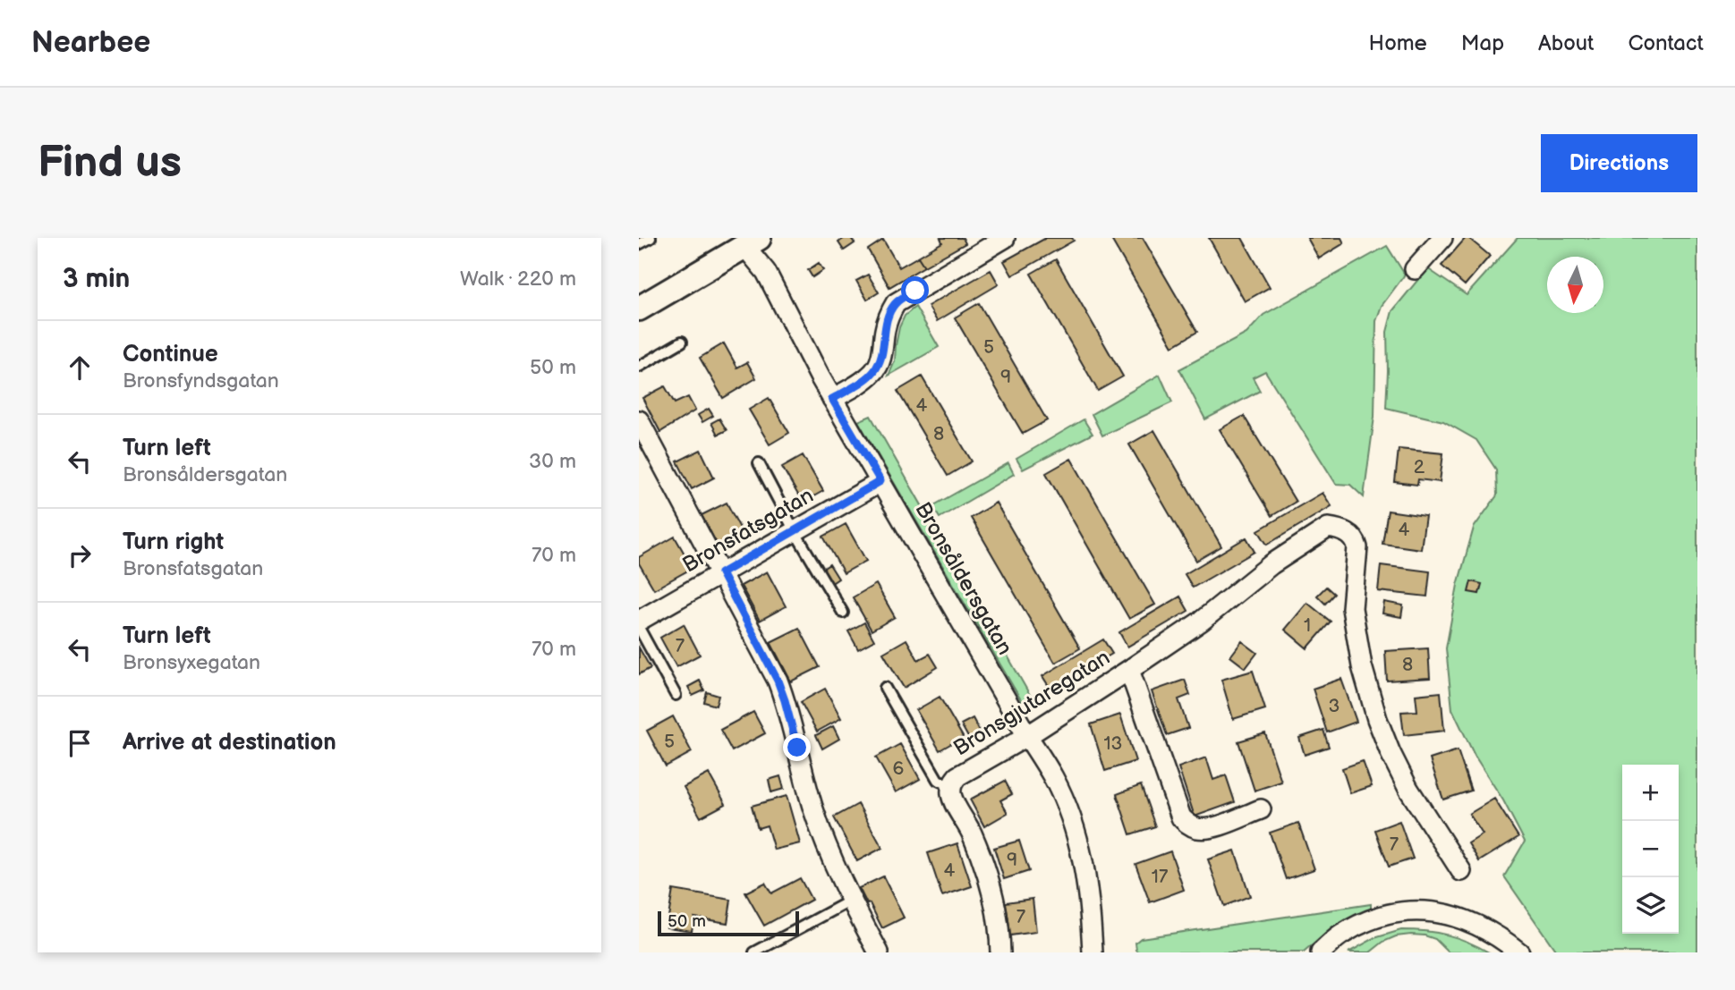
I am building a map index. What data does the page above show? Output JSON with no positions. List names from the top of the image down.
{
  "streets": {
    "street": ["Bronsfatsgatan", "Bronsåldersgatan", "Bronsgjutaregatan"]
  },
  "crossings": [
    ["Bronsfatsgatan", "Bronsåldersgatan"],
    ["Bronsåldersgatan", "Bronsgjutaregatan"]
  ],
  "house_numbers": [
    "5",
    "9",
    "4",
    "8",
    "2",
    "4",
    "1",
    "7",
    "8",
    "3",
    "5",
    "13",
    "6",
    "7",
    "9",
    "4",
    "17",
    "7"
  ],
  "scale_bar": "50 m",
  "north": "bottom",
  "page": {
    "header": "Nearbee",
    "nav": [
      "Home",
      "Map",
      "About",
      "Contact"
    ],
    "buttons": "Directions",
    "title": "Find us",
    "heading": ["3 min", "Walk · 220 m"],
    "list": [
      ["Continue", "Bronsfyndsgatan", "50 m"],
      ["Turn left", "Bronsåldersgatan", "30 m"],
      ["Turn right", "Bronsfatsgatan", "70 m"],
      ["Turn left", "Bronsyxegatan", "70 m"],
      "Arrive at destination"
    ],
    "map_buttons": ["+", "−"],
    "scale": "50 m"
  }
}
